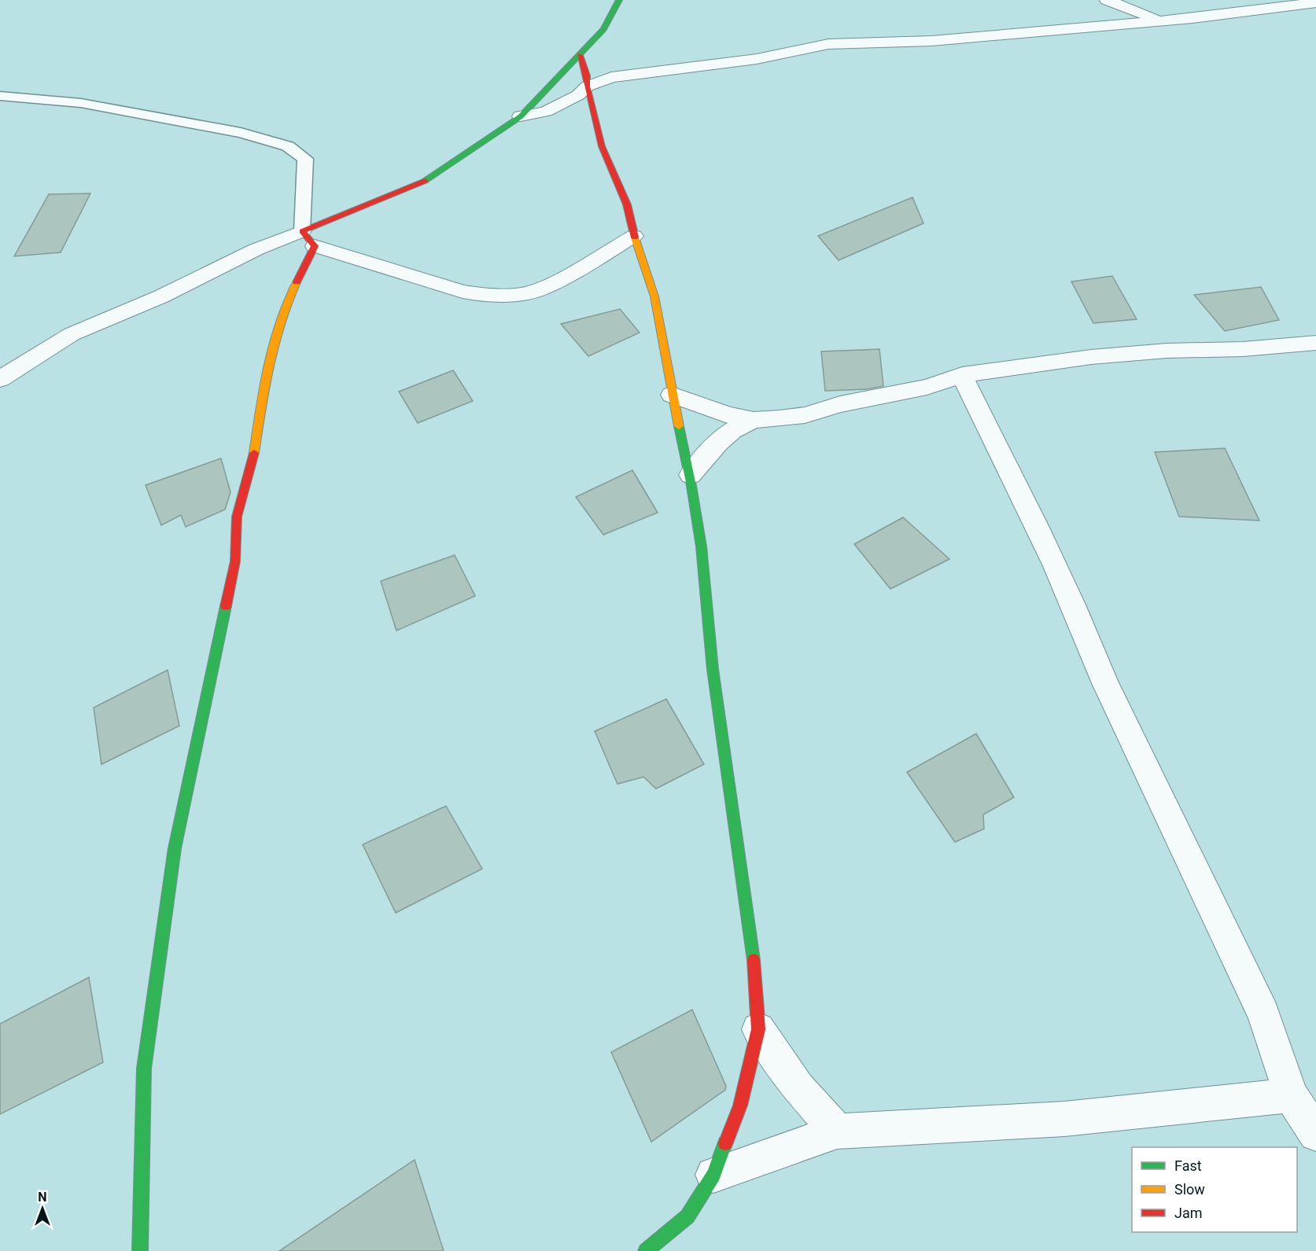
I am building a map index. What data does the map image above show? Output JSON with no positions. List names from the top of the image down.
{
  "legend": ["Fast", "Slow", "Jam"],
  "north": "top"
}
